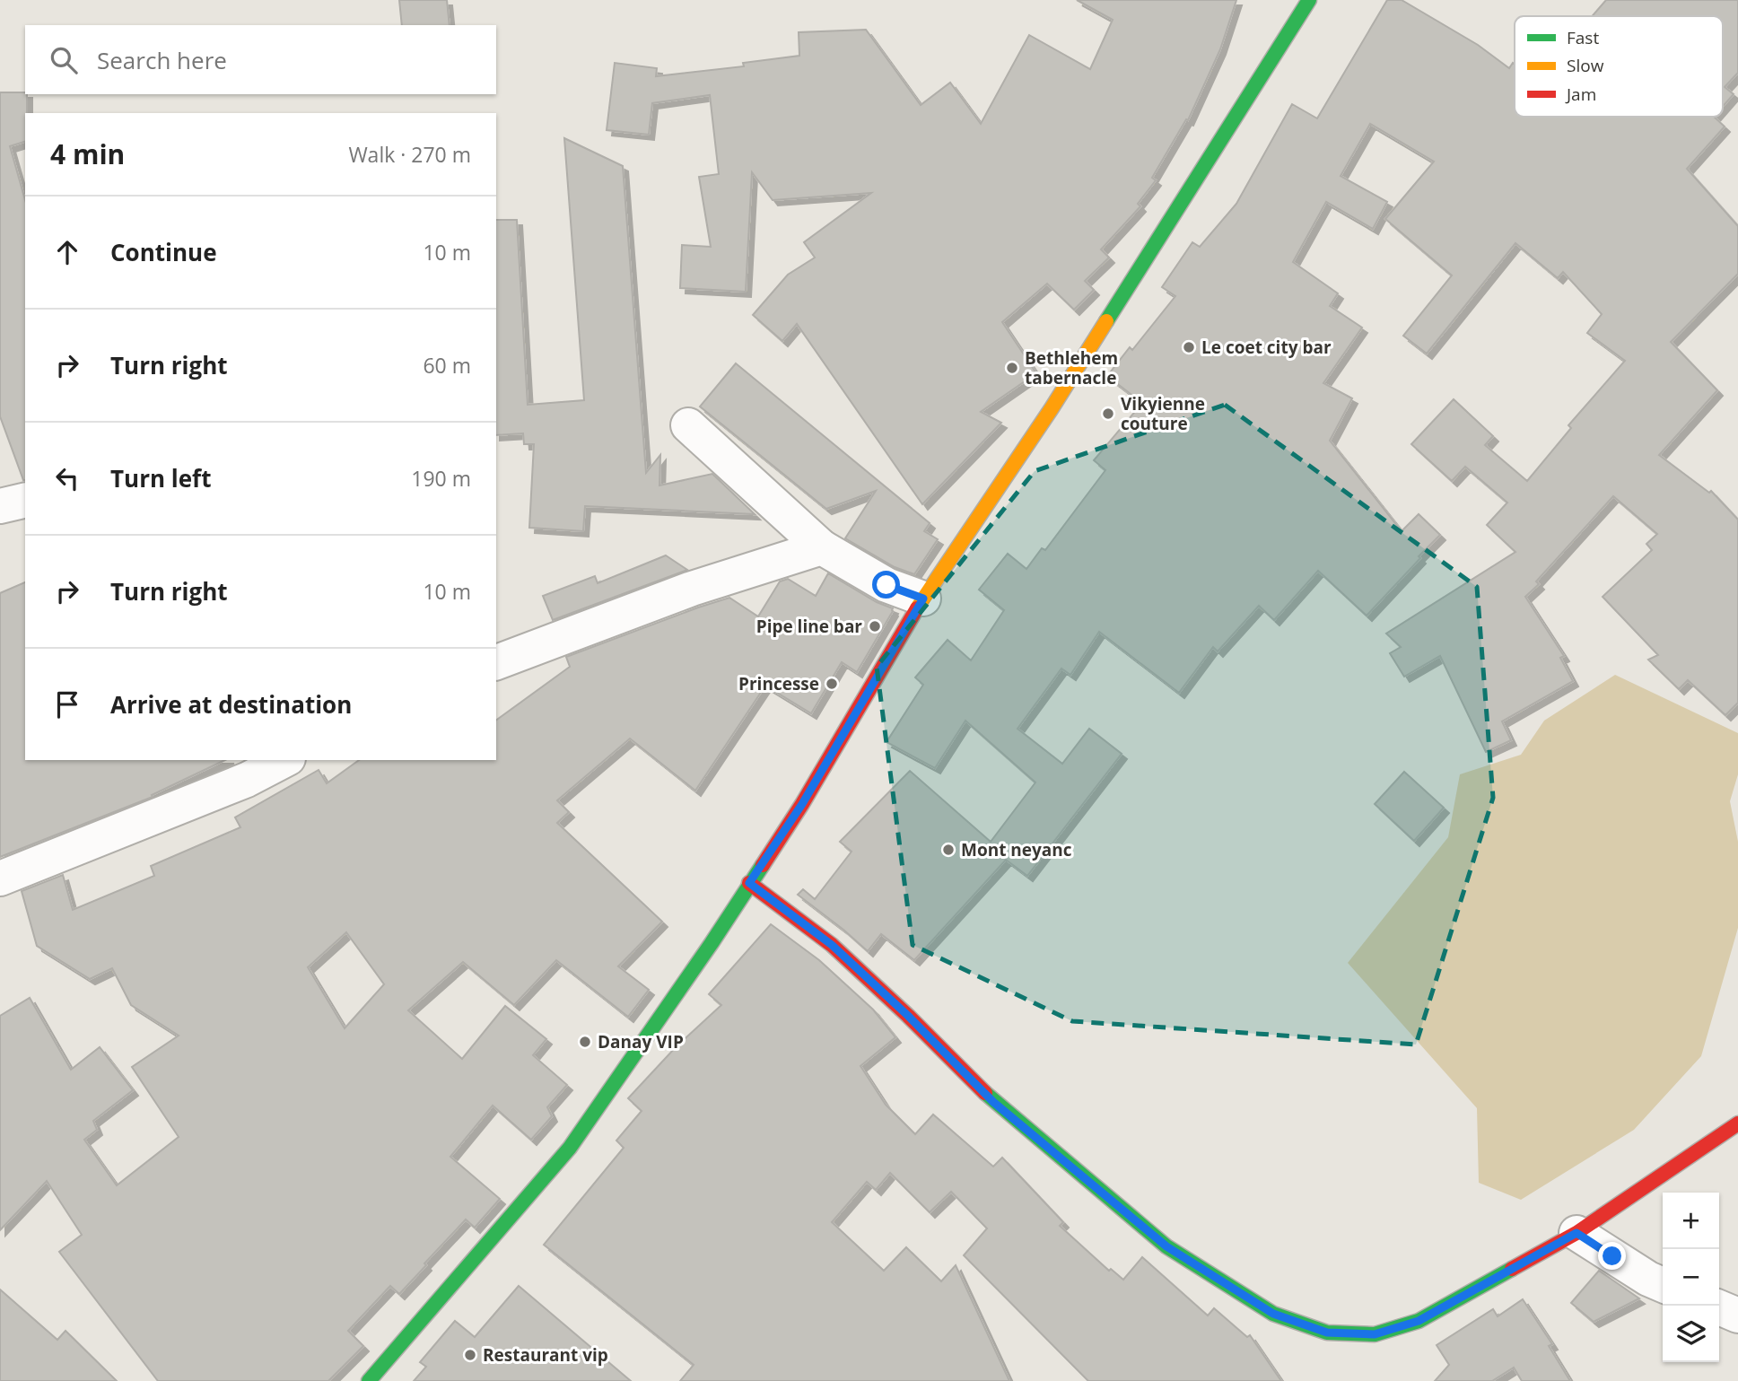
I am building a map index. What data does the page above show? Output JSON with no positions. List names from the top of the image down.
{
  "places": [
    "Le coet city bar",
    "Bethlehem tabernacle",
    "Vikyienne couture",
    "Pipe line bar",
    "Princesse",
    "Mont neyanc",
    "Danay VIP",
    "Restaurant vip"
  ],
  "legend": ["Fast", "Slow", "Jam"],
  "page": {
    "search": "Search here",
    "heading": ["4 min", "Walk · 270 m"],
    "list": [
      ["Continue", "10 m"],
      ["Turn right", "60 m"],
      ["Turn left", "190 m"],
      ["Turn right", "10 m"],
      "Arrive at destination"
    ],
    "map_buttons": ["+", "−"]
  }
}
